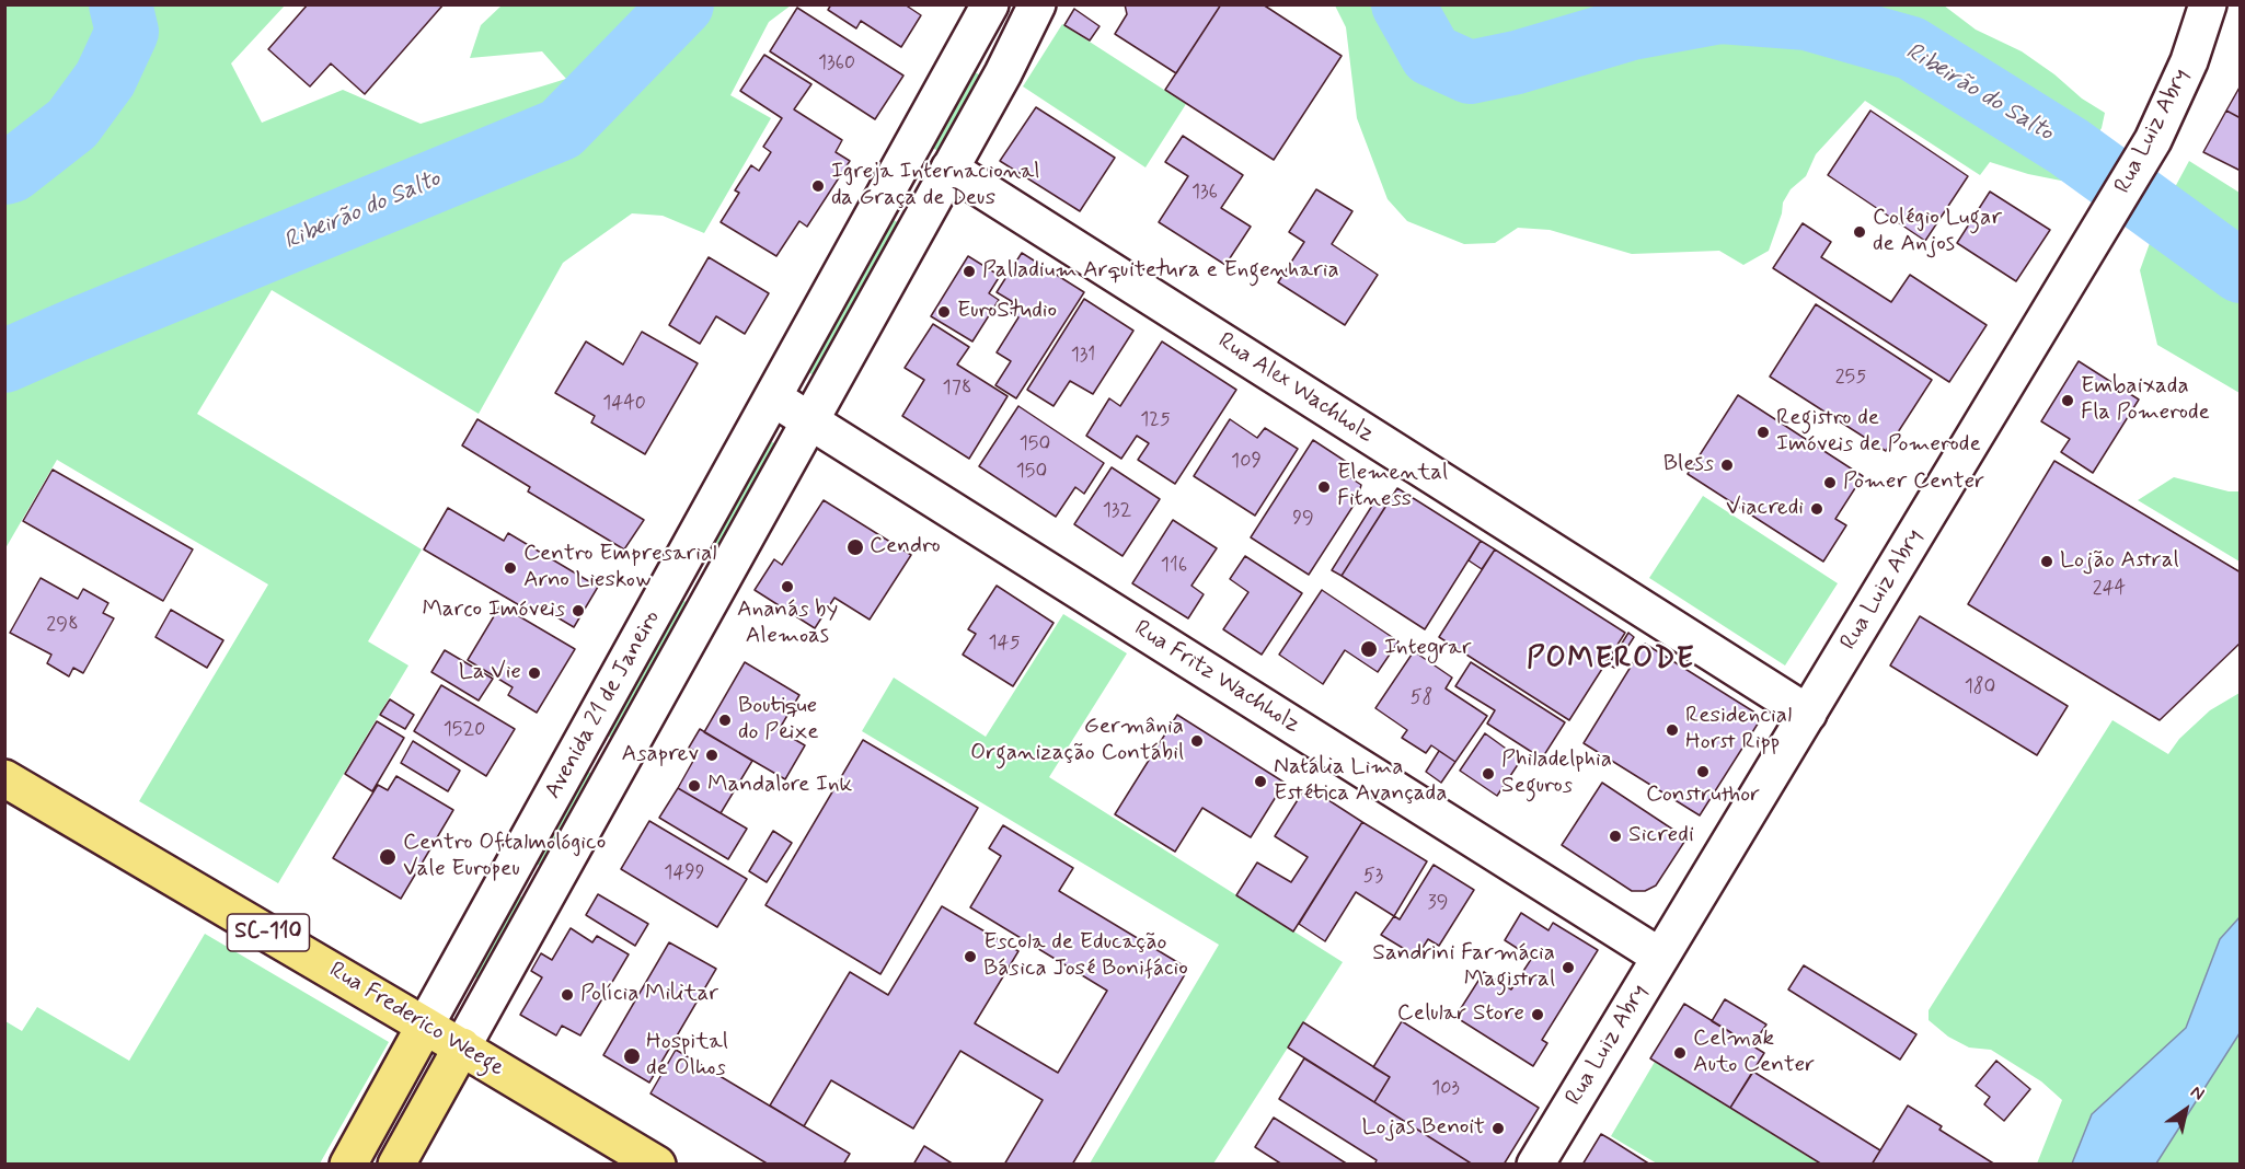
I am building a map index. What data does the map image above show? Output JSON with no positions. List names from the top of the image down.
{
  "streets": {
    "main road": [
      "Rua Luiz Abry",
      "Rua Alex Wachholz",
      "Rua Fritz Wachholz",
      "Avenida 21 de Janeiro",
      "SC-110",
      "Rua Frederico Weege"
    ]
  },
  "crossings": [
    ["Rua Luiz Abry", "Rua Alex Wachholz"],
    ["Rua Luiz Abry", "Rua Fritz Wachholz"],
    ["Rua Alex Wachholz", "Avenida 21 de Janeiro"],
    ["Rua Fritz Wachholz", "Avenida 21 de Janeiro"],
    ["Avenida 21 de Janeiro", "Rua Frederico Weege"]
  ],
  "districts": ["POMERODE"],
  "water": ["Ribeirão do Salto"],
  "places": [
    "Igreja Internacional da Graça de Deus",
    "Colégio Lugar de Anjos",
    "Palladium Arquitetura e Engenharia",
    "EuroStudio",
    "Embaixada Fla Pomerode",
    "Registro de Imóveis de Pomerode",
    "Bless",
    "Pomer Center",
    "Elemental Fitness",
    "Viacredi",
    "Cendro",
    "Lojão Astral",
    "Centro Empresarial Arno Lieskow",
    "Ananás by Alemoas",
    "Marco Imóveis",
    "Integrar",
    "La Vie",
    "Boutique do Peixe",
    "Residencial Horst Ripp",
    "Germânia Organização Contábil",
    "Asaprev",
    "Construthor",
    "Philadelphia Seguros",
    "Natália Lima Estética Avançada",
    "Mandalore Ink",
    "Sicredi",
    "Centro Oftalmológico Vale Europeu",
    "Escola de Educação Básica José Bonifácio",
    "Sandrini Farmácia Magistral",
    "Polícia Militar",
    "Celular Store",
    "Celmak Auto Center",
    "Hospital de Olhos",
    "Lojas Benoit"
  ],
  "house_numbers": [
    "1360",
    "136",
    "131",
    "255",
    "178",
    "1440",
    "125",
    "150",
    "109",
    "150",
    "132",
    "99",
    "116",
    "244",
    "298",
    "145",
    "180",
    "58",
    "1520",
    "1499",
    "53",
    "39",
    "103"
  ],
  "north": "top right"
}
